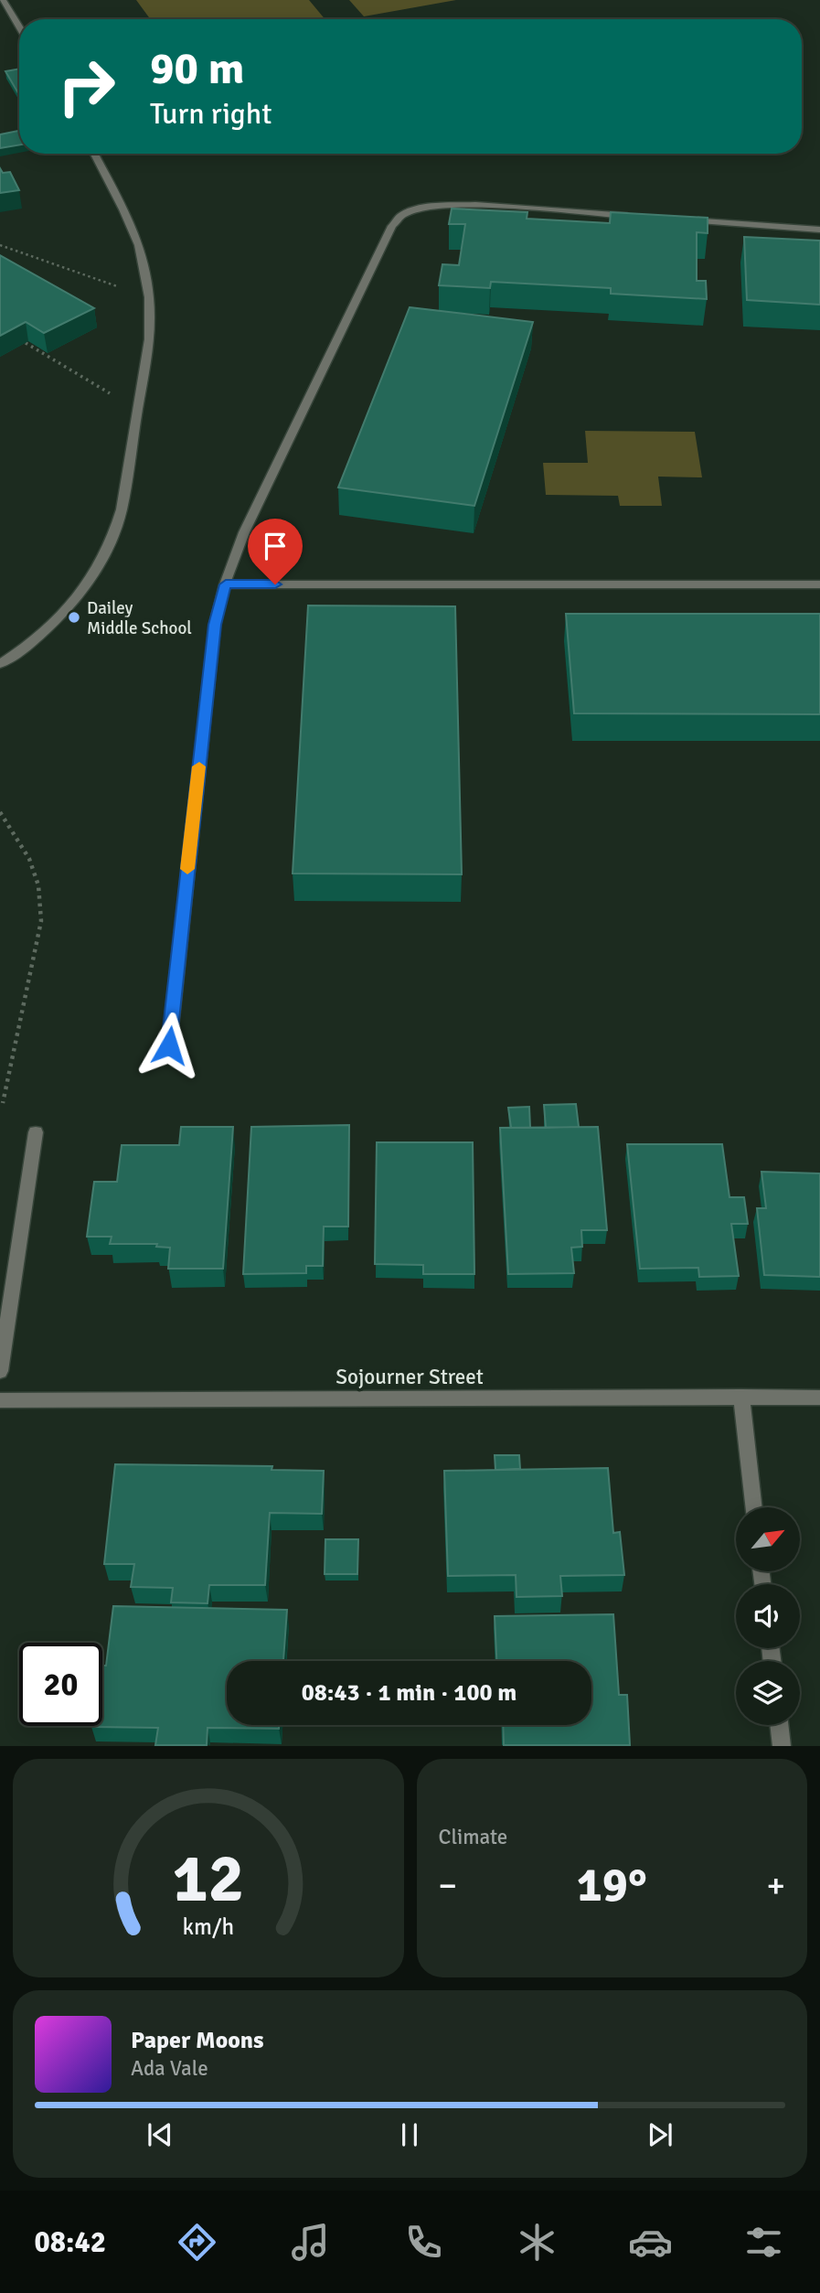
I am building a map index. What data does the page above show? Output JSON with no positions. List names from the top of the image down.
{
  "streets": {
    "street": ["Sojourner Street"]
  },
  "places": ["Dailey Middle School"],
  "north": "top right",
  "page": {
    "turn": ["90 m", "Turn right"],
    "limit": "20",
    "trip": "08:43 · 1 min · 100 m",
    "tile": "Climate",
    "heat": ["−", "19°", "+"],
    "song": ["Paper Moons", "Ada Vale"],
    "tabs": "08:42",
    "gauge": ["12", "km/h"]
  }
}
